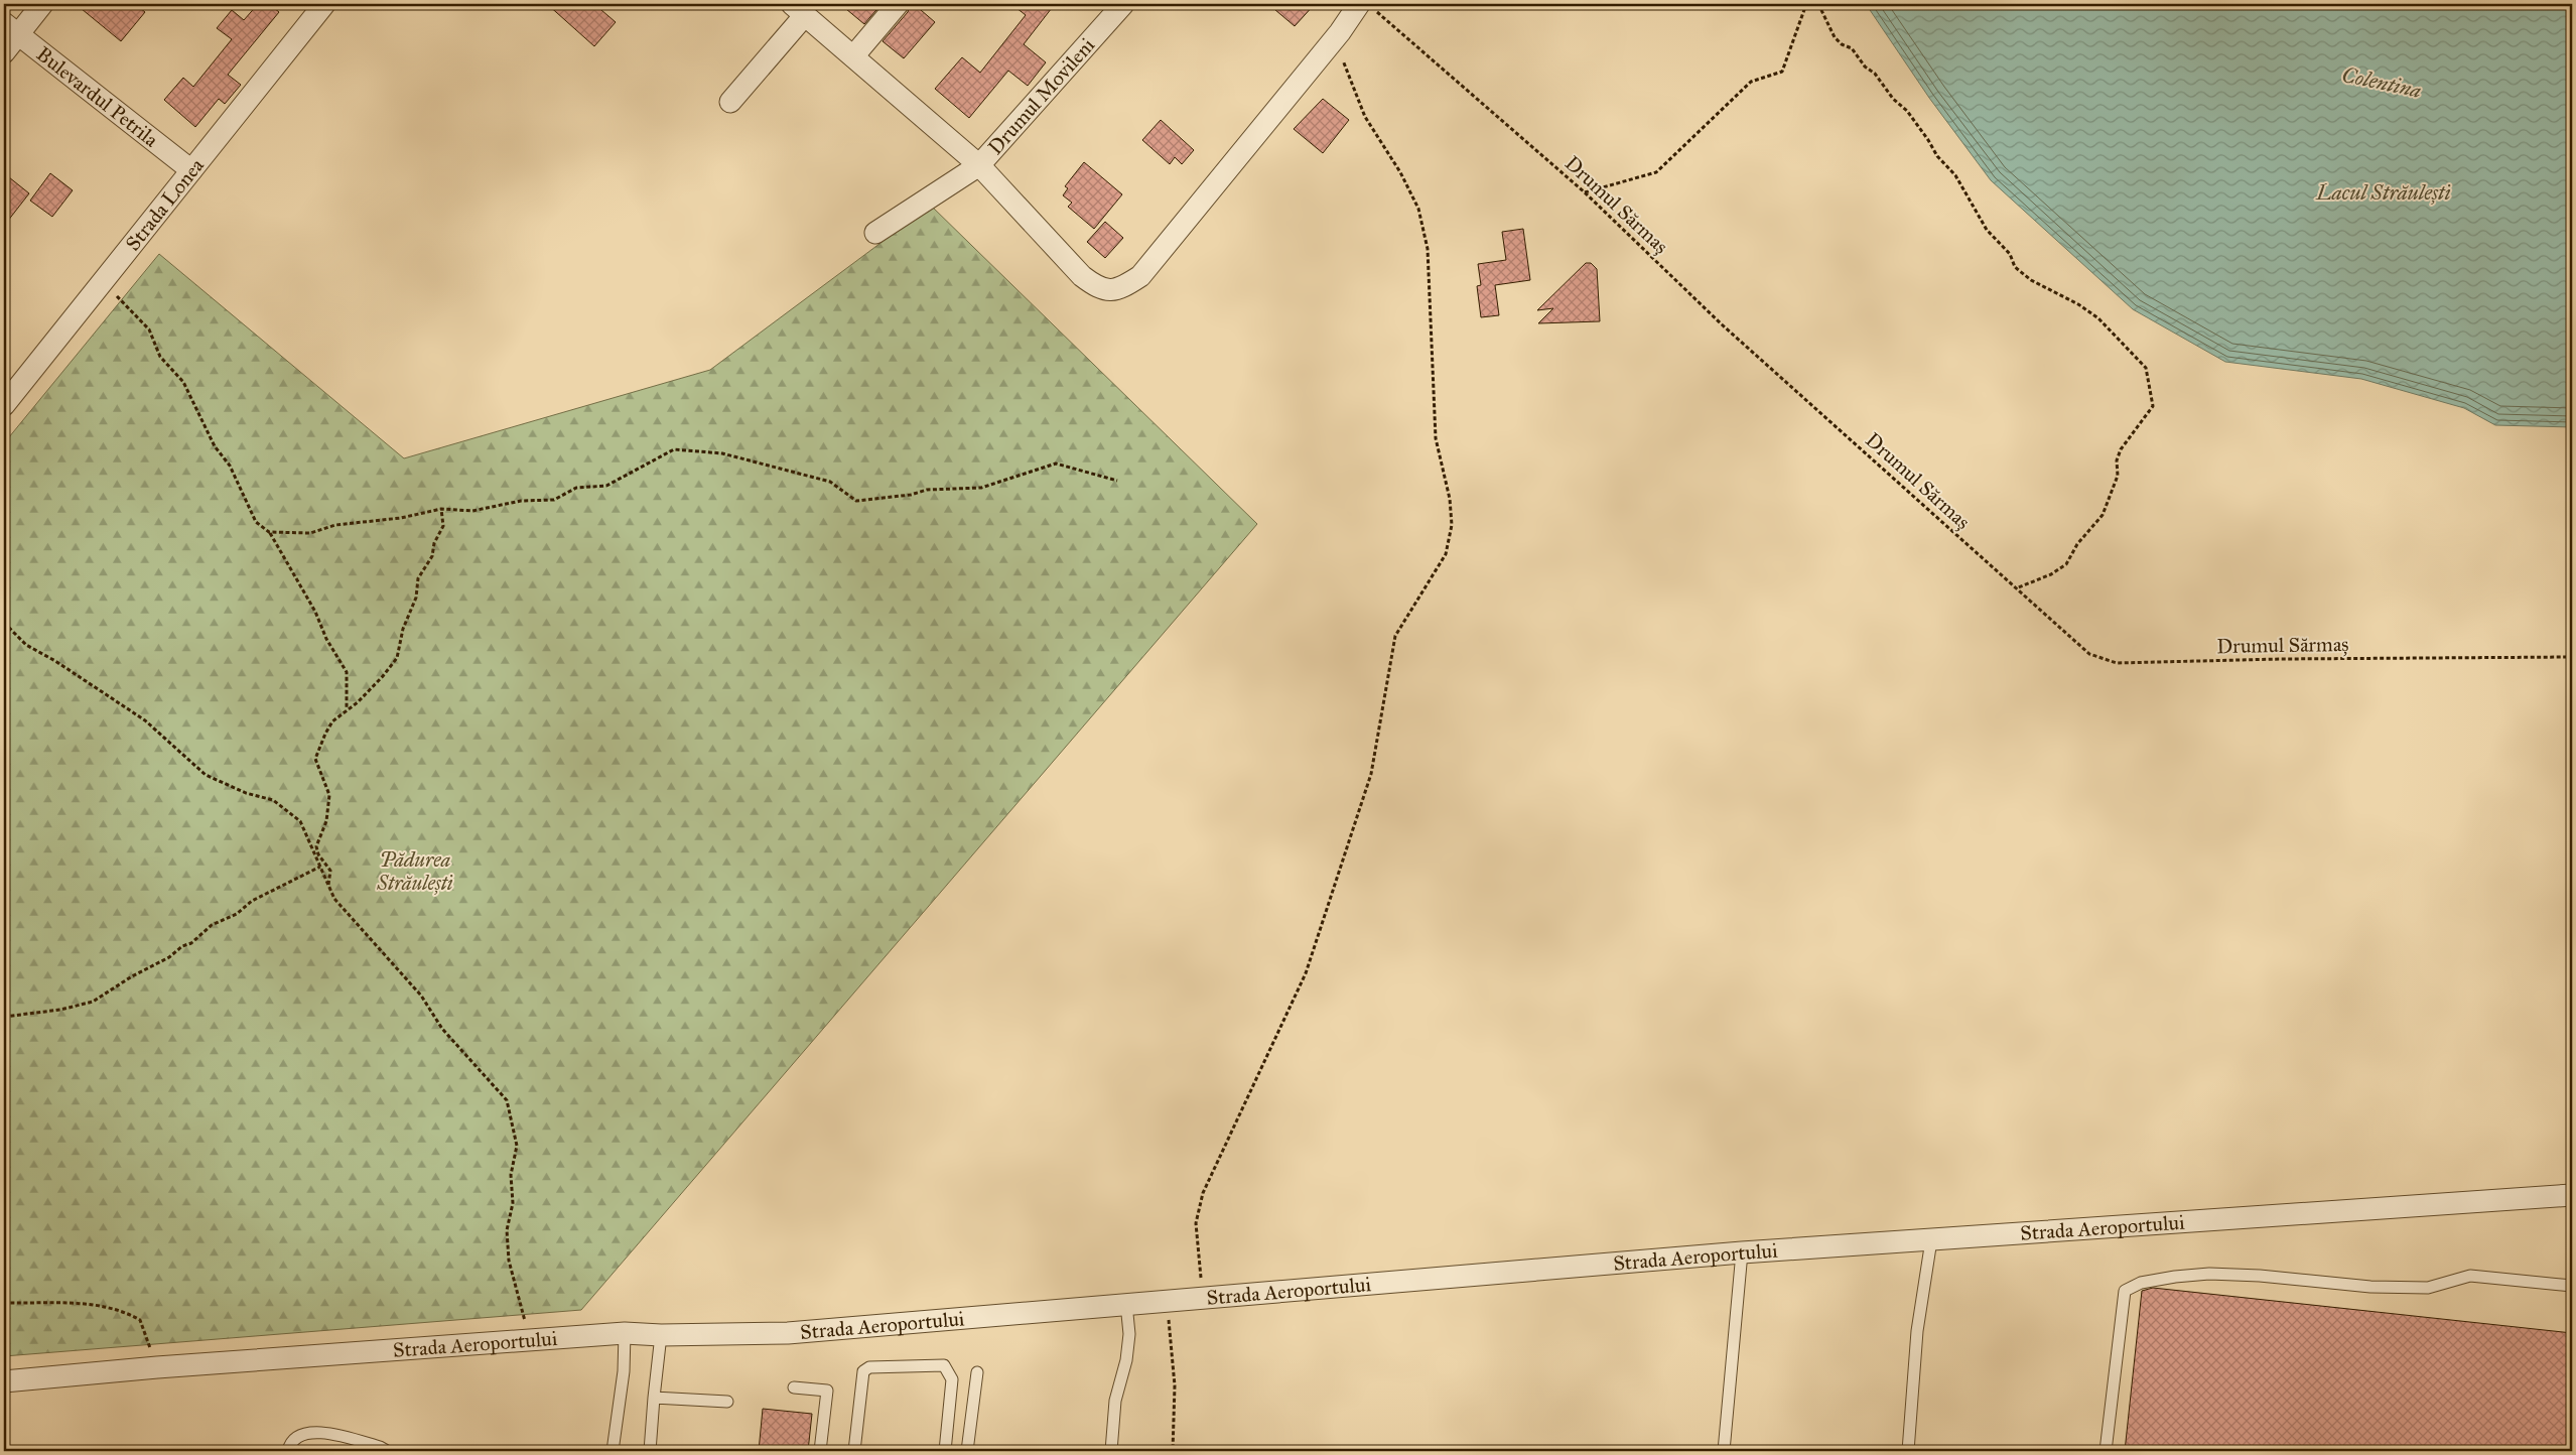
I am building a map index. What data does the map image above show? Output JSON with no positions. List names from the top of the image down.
{
  "streets": {
    "street": [
      "Drumul Movileni",
      "Bulevardul Petrila",
      "Strada Lonea",
      "Strada Aeroportului"
    ],
    "path": ["Drumul Sărmaș"]
  },
  "crossings": [
    ["Bulevardul Petrila", "Strada Lonea"]
  ],
  "water": ["Colentina", "Lacul Străulești"],
  "parks": ["Pădurea Străulești"]
}
